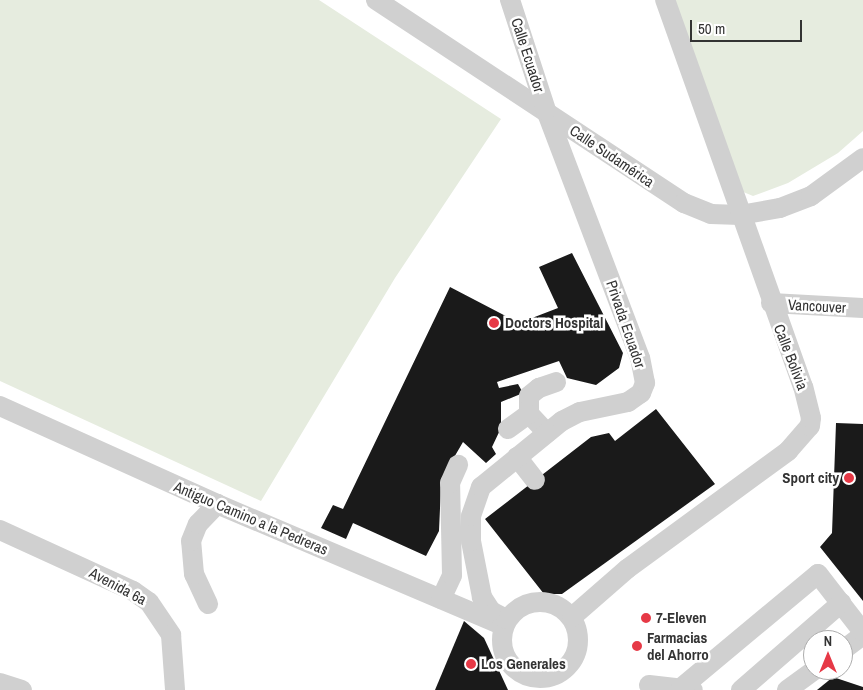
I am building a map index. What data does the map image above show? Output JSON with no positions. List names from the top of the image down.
{
  "streets": {
    "street": [
      "Calle Ecuador",
      "Calle Sudamérica",
      "Vancouver",
      "Privada Ecuador",
      "Calle Bolivia",
      "Antiguo Camino a la Pedreras",
      "Avenida 6a"
    ]
  },
  "crossings": [
    ["Calle Ecuador", "Calle Sudamérica"],
    ["Calle Ecuador", "Privada Ecuador"],
    ["Calle Sudamérica", "Privada Ecuador"],
    ["Calle Sudamérica", "Calle Bolivia"],
    ["Vancouver", "Calle Bolivia"],
    ["Privada Ecuador", "Calle Bolivia"],
    ["Privada Ecuador", "Antiguo Camino a la Pedreras"],
    ["Calle Bolivia", "Antiguo Camino a la Pedreras"]
  ],
  "places": [
    "Doctors Hospital",
    "Sport city",
    "7-Eleven",
    "Farmacias del Ahorro",
    "Los Generales"
  ],
  "scale_bar": "50 m",
  "north": "top"
}
